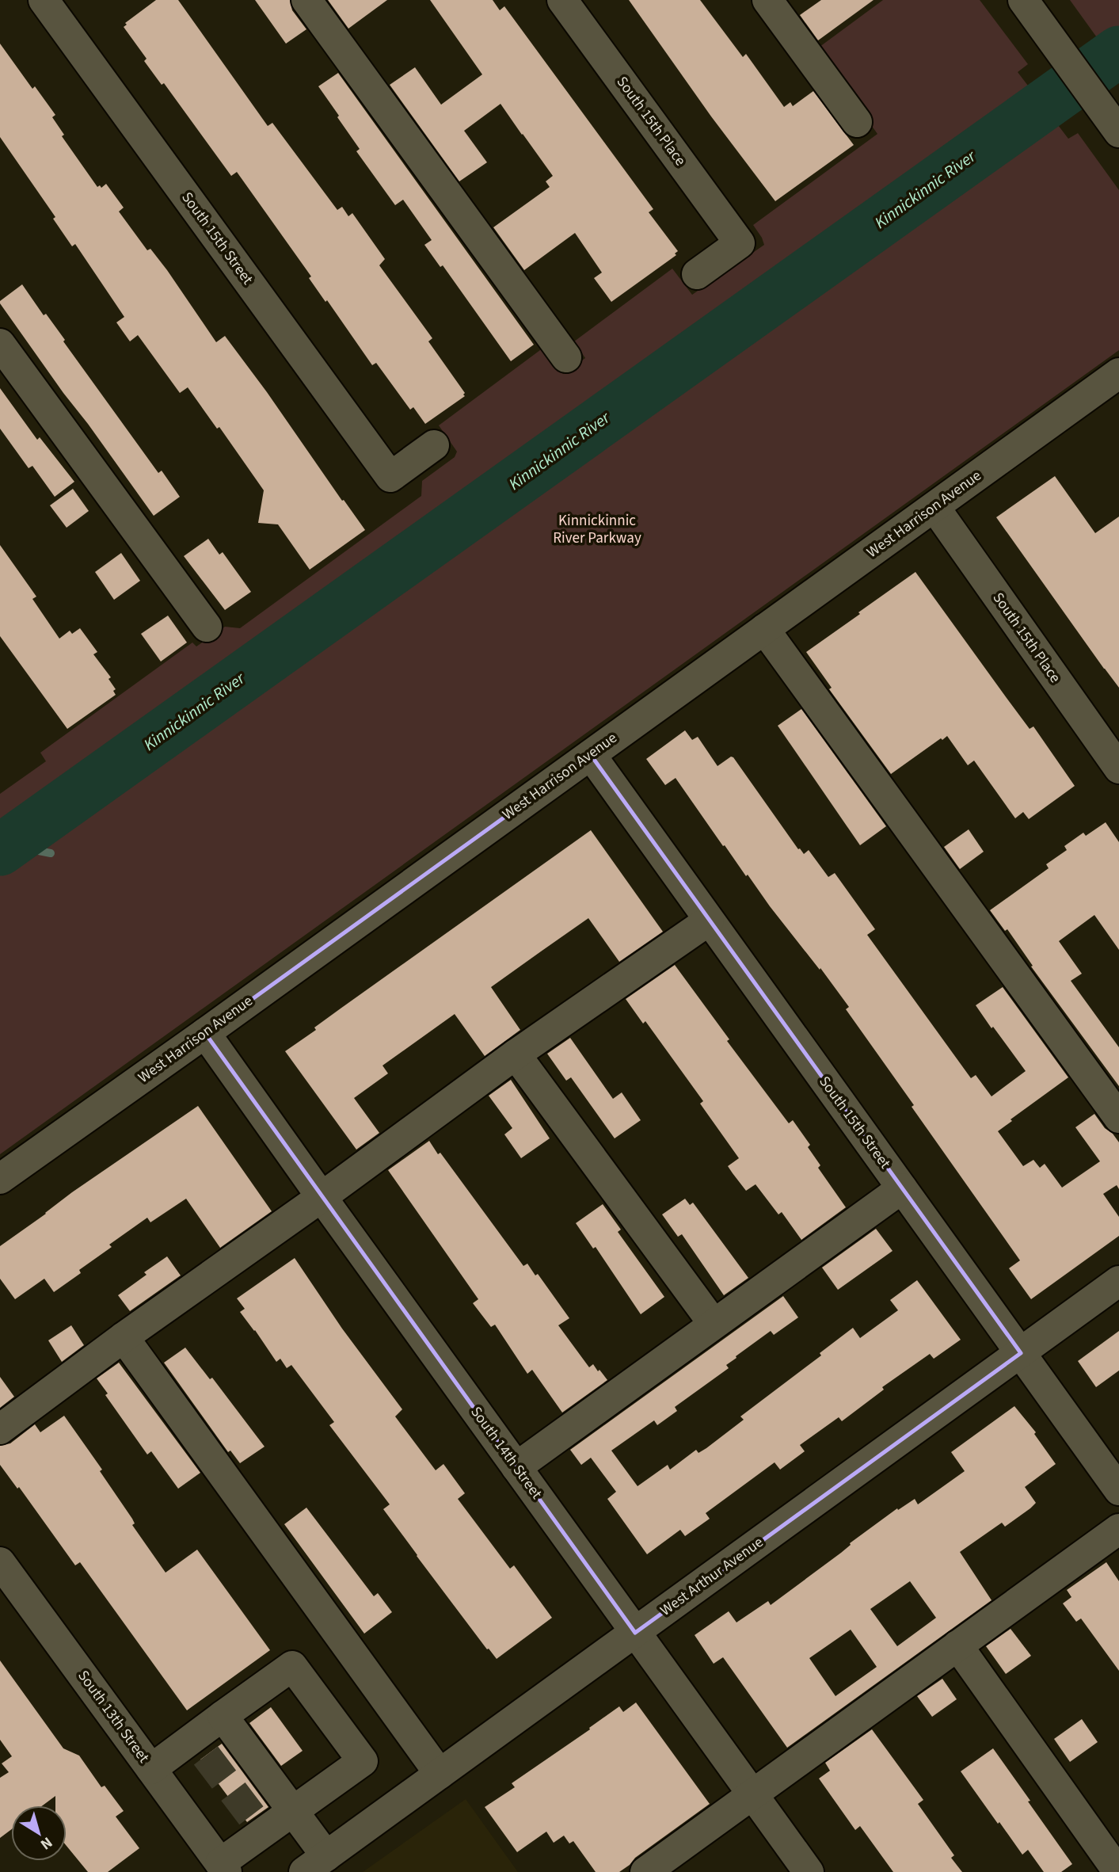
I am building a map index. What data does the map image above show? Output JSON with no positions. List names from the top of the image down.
{
  "streets": {
    "street": [
      "South 15th Place",
      "South 15th Street",
      "West Harrison Avenue",
      "South 14th Street",
      "West Arthur Avenue",
      "South 13th Street"
    ]
  },
  "crossings": [
    ["South 15th Place", "West Harrison Avenue"],
    ["South 15th Street", "West Harrison Avenue"],
    ["South 15th Street", "West Arthur Avenue"],
    ["West Harrison Avenue", "South 14th Street"],
    ["South 14th Street", "West Arthur Avenue"]
  ],
  "water": ["Kinnickinnic River"],
  "parks": ["Kinnickinnic River Parkway"],
  "north": "bottom right"
}
